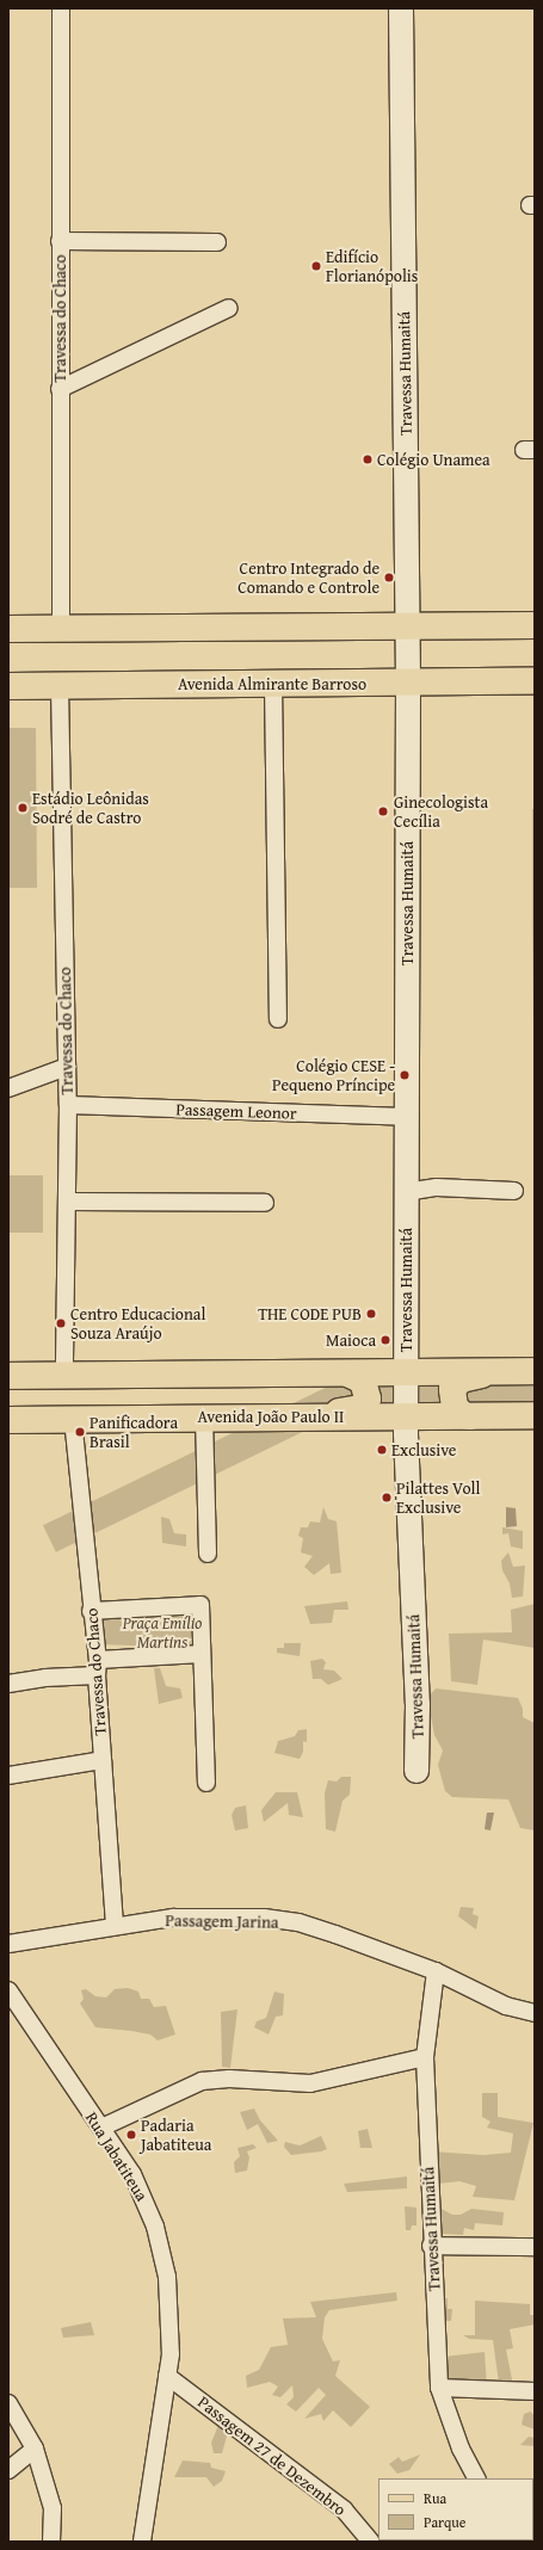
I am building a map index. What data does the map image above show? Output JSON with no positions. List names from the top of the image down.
{
  "streets": {
    "main road": ["Avenida Almirante Barroso", "Avenida João Paulo II"],
    "street": [
      "Travessa do Chaco",
      "Travessa Humaitá",
      "Passagem Leonor",
      "Passagem Jarina",
      "Rua Jabatiteua",
      "Passagem 27 de Dezembro"
    ]
  },
  "crossings": [
    ["Travessa do Chaco", "Avenida Almirante Barroso"],
    ["Travessa do Chaco", "Passagem Leonor"],
    ["Travessa do Chaco", "Avenida João Paulo II"],
    ["Travessa do Chaco", "Passagem Jarina"],
    ["Travessa Humaitá", "Avenida Almirante Barroso"],
    ["Travessa Humaitá", "Passagem Leonor"],
    ["Travessa Humaitá", "Avenida João Paulo II"],
    ["Travessa Humaitá", "Passagem Jarina"],
    ["Rua Jabatiteua", "Passagem 27 de Dezembro"]
  ],
  "parks": ["Praça Emílio Martins"],
  "places": [
    "Edifício Florianópolis",
    "Colégio Unamea",
    "Centro Integrado de Comando e Controle",
    "Estádio Leônidas Sodré de Castro",
    "Ginecologista Cecília",
    "Colégio CESE - Pequeno Príncipe",
    "THE CODE PUB",
    "Centro Educacional Souza Araújo",
    "Maioca",
    "Panificadora Brasil",
    "Exclusive",
    "Pilattes Voll Exclusive",
    "Padaria Jabatiteua"
  ],
  "legend": ["Rua", "Parque"]
}
